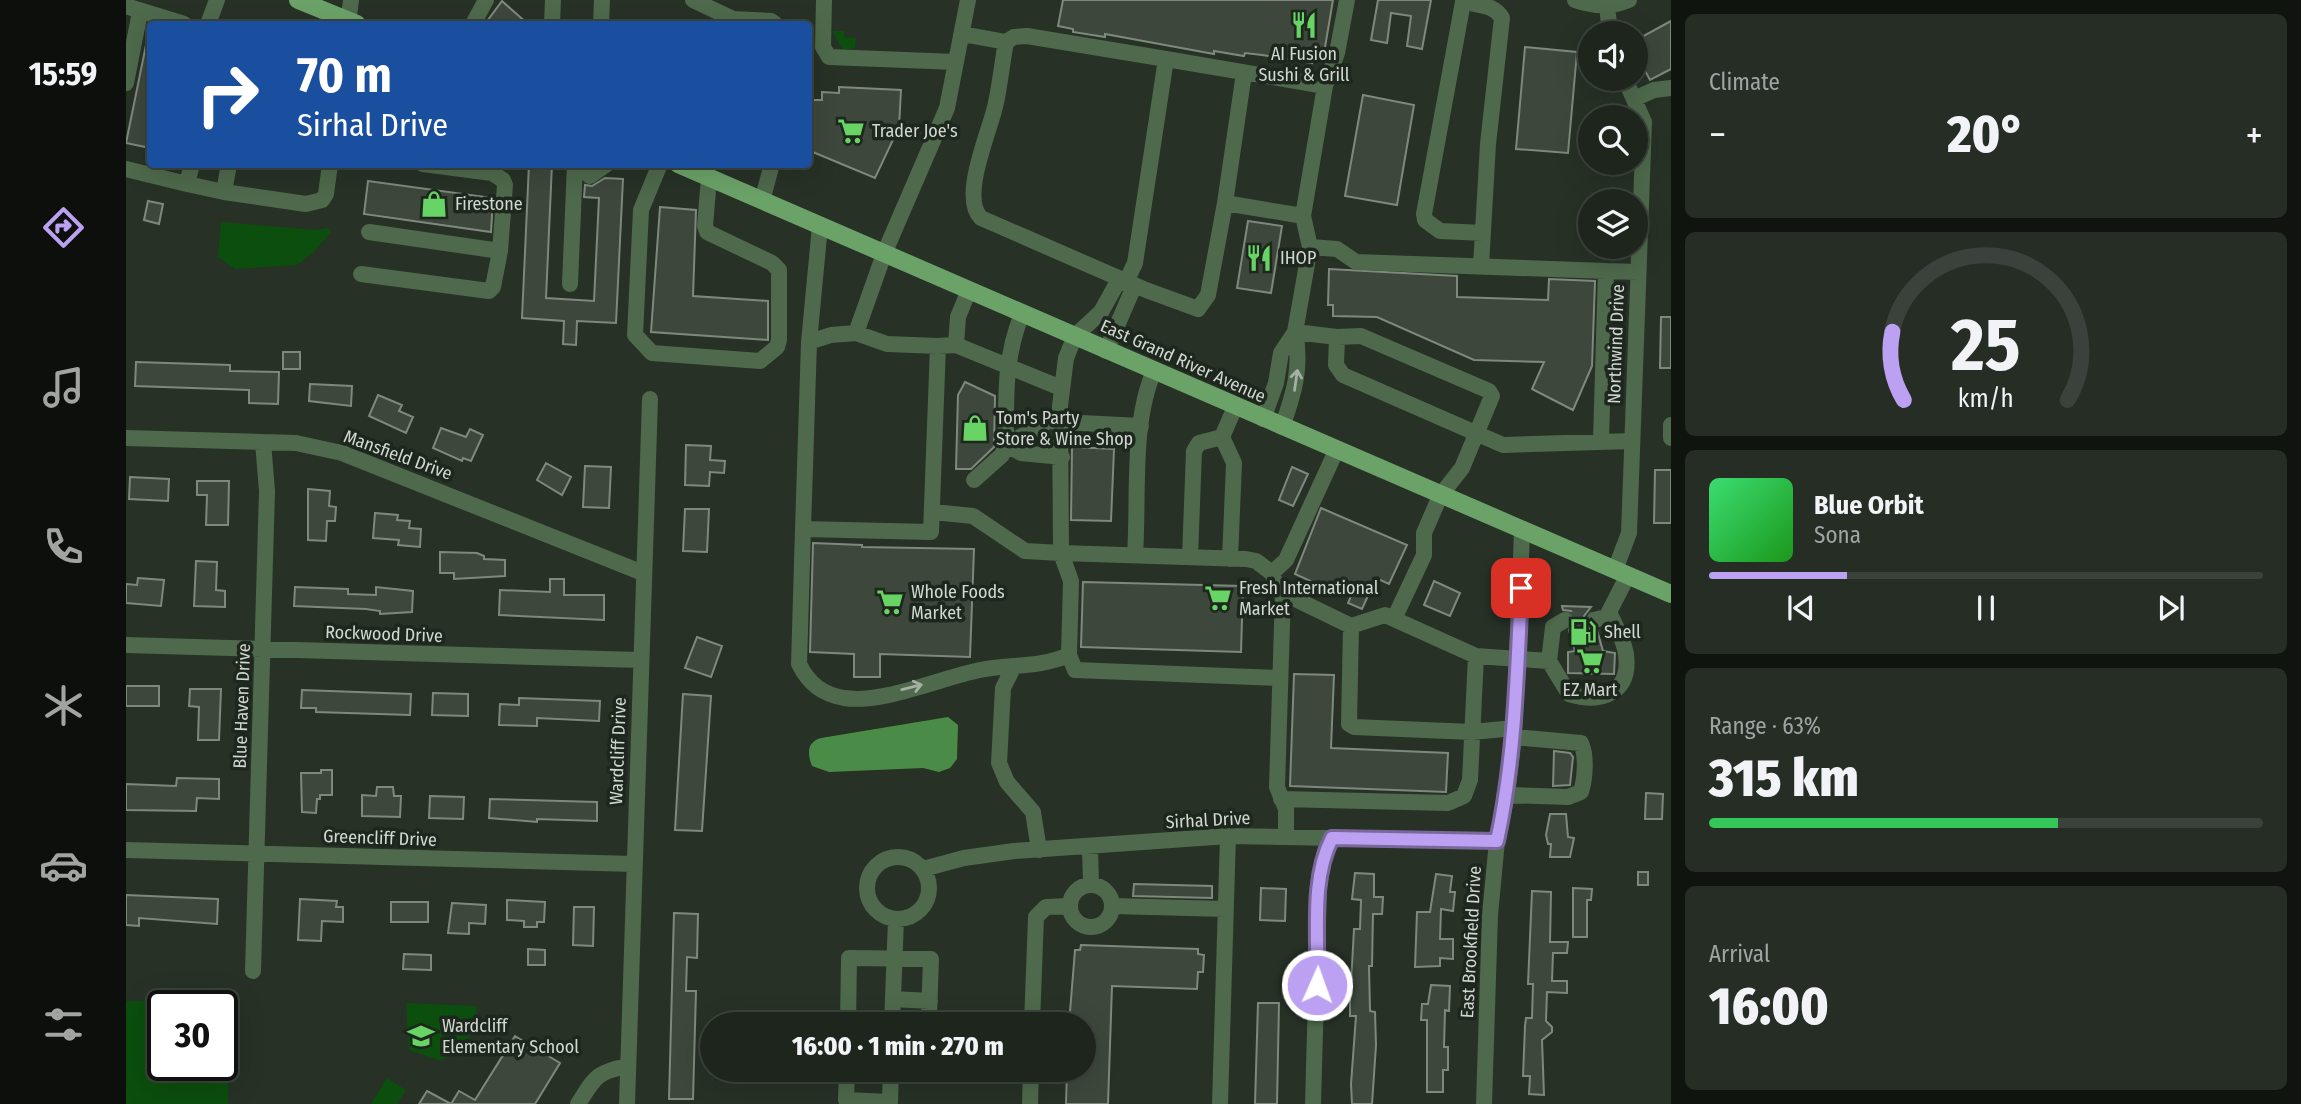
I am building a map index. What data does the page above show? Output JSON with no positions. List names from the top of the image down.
{
  "streets": {
    "main road": ["East Grand River Avenue"],
    "street": [
      "Northwind Drive",
      "Mansfield Drive",
      "Rockwood Drive",
      "Blue Haven Drive",
      "Wardcliff Drive",
      "Sirhal Drive",
      "Greencliff Drive",
      "East Brookfield Drive"
    ]
  },
  "crossings": [
    ["Northwind Drive", "East Grand River Avenue"],
    ["East Grand River Avenue", "East Brookfield Drive"],
    ["Mansfield Drive", "Blue Haven Drive"],
    ["Mansfield Drive", "Wardcliff Drive"],
    ["Rockwood Drive", "Blue Haven Drive"],
    ["Rockwood Drive", "Wardcliff Drive"],
    ["Blue Haven Drive", "Greencliff Drive"],
    ["Wardcliff Drive", "Greencliff Drive"],
    ["Sirhal Drive", "East Brookfield Drive"]
  ],
  "places": {
    "restaurant": ["AI Fusion Sushi & Grill", "IHOP"],
    "supermarket": [
      "Trader Joe's",
      "Fresh International Market",
      "Whole Foods Market",
      "EZ Mart"
    ],
    "shop": ["Firestone", "Tom's Party Store & Wine Shop"],
    "fuel station": ["Shell"],
    "school or university": ["Wardcliff Elementary School"]
  },
  "page": {
    "tabs": "15:59",
    "tile": [
      "Climate",
      ["Range · 63%", "315 km"],
      ["Arrival", "16:00"]
    ],
    "turn": ["70 m", "Sirhal Drive"],
    "heat": ["−", "20°", "+"],
    "song": ["Blue Orbit", "Sona"],
    "limit": "30",
    "trip": "16:00 · 1 min · 270 m",
    "gauge": ["25", "km/h"]
  }
}
